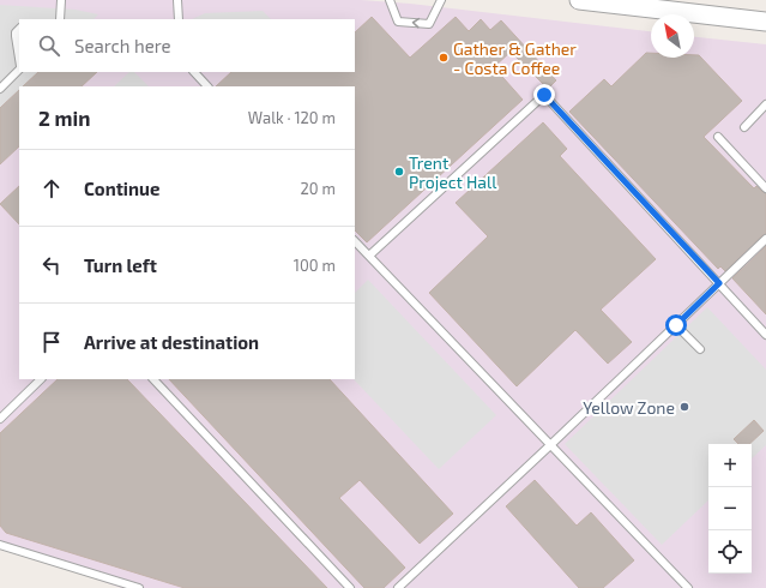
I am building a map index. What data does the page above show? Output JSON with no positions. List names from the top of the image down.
{
  "places": ["Gather & Gather - Costa Coffee", "Trent Project Hall", "Yellow Zone"],
  "north": "top left",
  "page": {
    "search": "Search here",
    "heading": ["2 min", "Walk · 120 m"],
    "list": [
      ["Continue", "20 m"],
      ["Turn left", "100 m"],
      "Arrive at destination"
    ],
    "map_buttons": ["+", "−"]
  }
}
